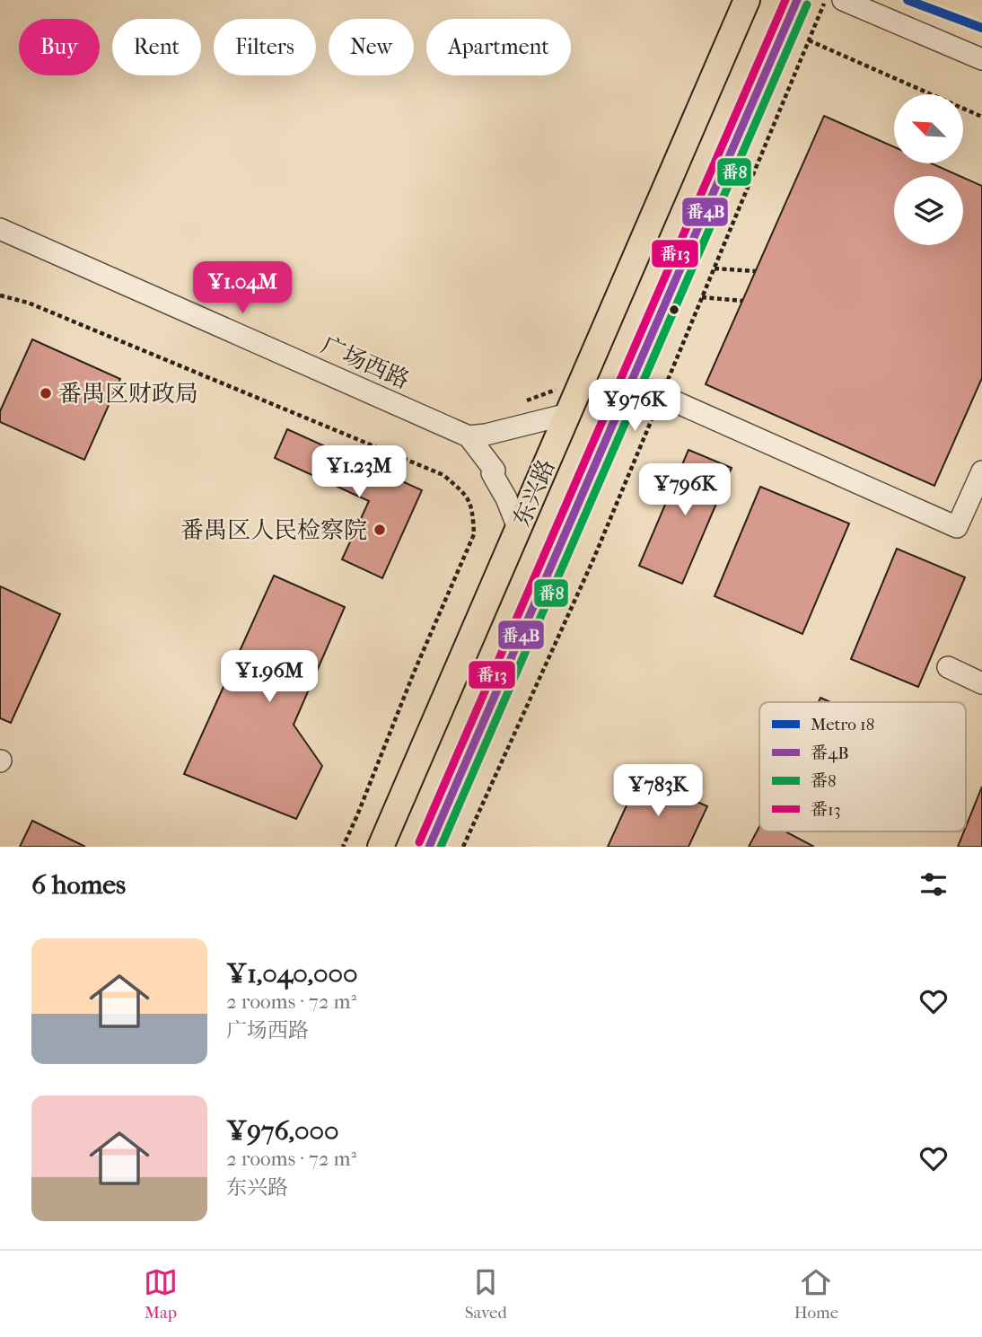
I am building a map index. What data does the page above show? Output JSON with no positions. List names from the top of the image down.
{
  "streets": {
    "main road": ["东兴路"],
    "street": ["广场西路"]
  },
  "places": ["番禺区财政局", "番禺区人民检察院"],
  "lines": [
    "metro line 18",
    "transit line 番4B",
    "transit line 番13",
    "transit line 番8"
  ],
  "legend": [
    "Metro 18",
    "番4B",
    "番8",
    "番13"
  ],
  "north": "top left",
  "page": {
    "chip": [
      "Buy",
      "Rent",
      "Filters",
      "New",
      "Apartment"
    ],
    "price": [
      "¥1.04M",
      "¥976K",
      "¥1.23M",
      "¥796K",
      "¥1.96M",
      "¥783K"
    ],
    "heading": "6 homes",
    "list": [
      {
        "name": "¥1,040,000",
        "note": "2 rooms · 72 m² · 广场西路"
      },
      {
        "name": "¥976,000",
        "note": "2 rooms · 72 m² · 东兴路"
      }
    ],
    "tabs": ["Map", "Saved", "Home"]
  }
}
